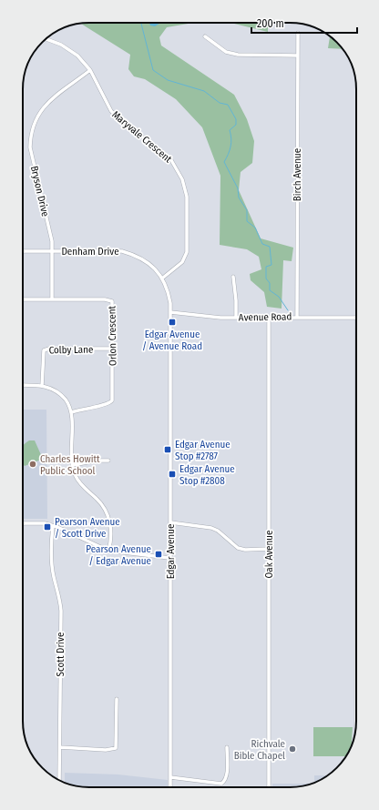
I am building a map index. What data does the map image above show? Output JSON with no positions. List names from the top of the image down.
{
  "streets": {
    "street": [
      "Maryvale Crescent",
      "Birch Avenue",
      "Bryson Drive",
      "Denham Drive",
      "Avenue Road",
      "Orlon Crescent",
      "Colby Lane",
      "Edgar Avenue",
      "Oak Avenue",
      "Scott Drive"
    ]
  },
  "crossings": [
    ["Maryvale Crescent", "Bryson Drive"],
    ["Maryvale Crescent", "Denham Drive"],
    ["Birch Avenue", "Avenue Road"],
    ["Bryson Drive", "Denham Drive"],
    ["Bryson Drive", "Orlon Crescent"],
    ["Denham Drive", "Avenue Road"],
    ["Denham Drive", "Edgar Avenue"],
    ["Avenue Road", "Edgar Avenue"],
    ["Avenue Road", "Oak Avenue"],
    ["Orlon Crescent", "Colby Lane"]
  ],
  "places": {
    "transit": [
      "Edgar Avenue / Avenue Road",
      "Edgar Avenue Stop #2787",
      "Edgar Avenue Stop #2808",
      "Pearson Avenue / Scott Drive",
      "Pearson Avenue / Edgar Avenue"
    ],
    "other": ["Charles Howitt Public School", "Richvale Bible Chapel"]
  },
  "scale_bar": "200 m"
}
